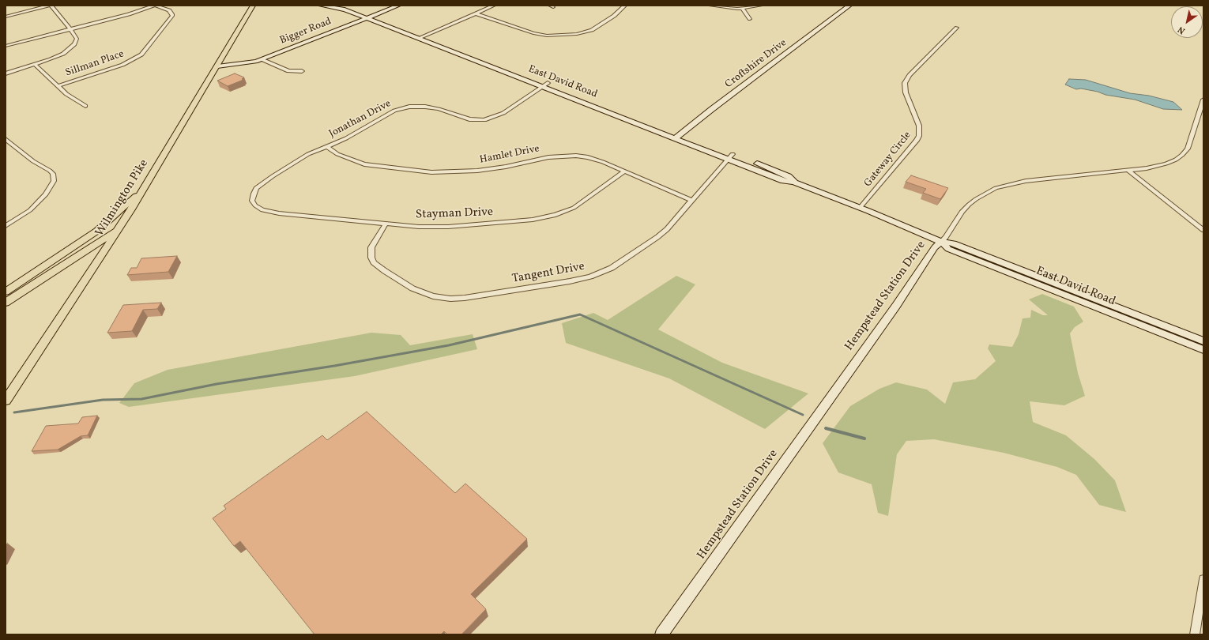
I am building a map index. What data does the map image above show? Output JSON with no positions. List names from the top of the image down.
{
  "streets": {
    "main road": ["Wilmington Pike"],
    "street": [
      "Bigger Road",
      "Sillman Place",
      "Croftshire Drive",
      "East David Road",
      "Jonathan Drive",
      "Hamlet Drive",
      "Gateway Circle",
      "Stayman Drive",
      "Tangent Drive",
      "Hempstead Station Drive"
    ]
  },
  "crossings": [
    ["Bigger Road", "East David Road"],
    ["Bigger Road", "Wilmington Pike"],
    ["Croftshire Drive", "East David Road"],
    ["East David Road", "Jonathan Drive"],
    ["East David Road", "Gateway Circle"],
    ["East David Road", "Tangent Drive"],
    ["East David Road", "Hempstead Station Drive"],
    ["Jonathan Drive", "Hamlet Drive"],
    ["Jonathan Drive", "Stayman Drive"],
    ["Hamlet Drive", "Stayman Drive"],
    ["Hamlet Drive", "Tangent Drive"],
    ["Stayman Drive", "Tangent Drive"]
  ],
  "north": "bottom left"
}
